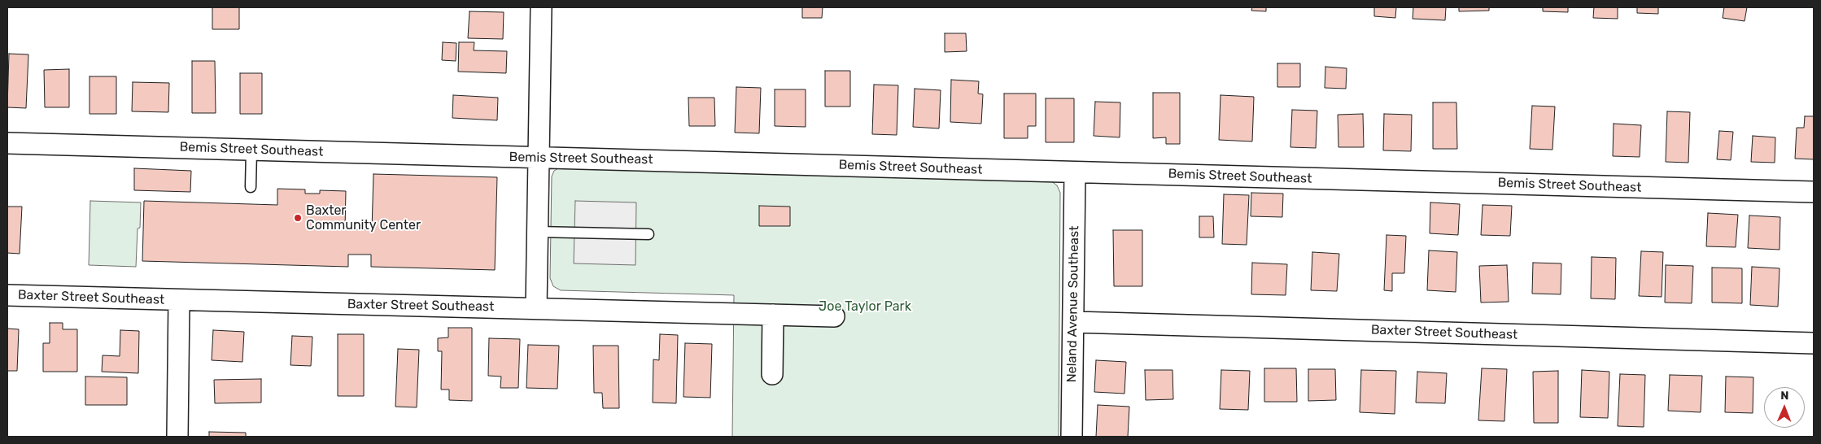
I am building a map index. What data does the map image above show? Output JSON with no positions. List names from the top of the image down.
{
  "streets": {
    "street": ["Bemis Street Southeast", "Baxter Street Southeast", "Neland Avenue Southeast"]
  },
  "crossings": [
    ["Bemis Street Southeast", "Neland Avenue Southeast"],
    ["Baxter Street Southeast", "Neland Avenue Southeast"]
  ],
  "parks": ["Joe Taylor Park"],
  "places": ["Baxter Community Center"],
  "north": "top"
}
